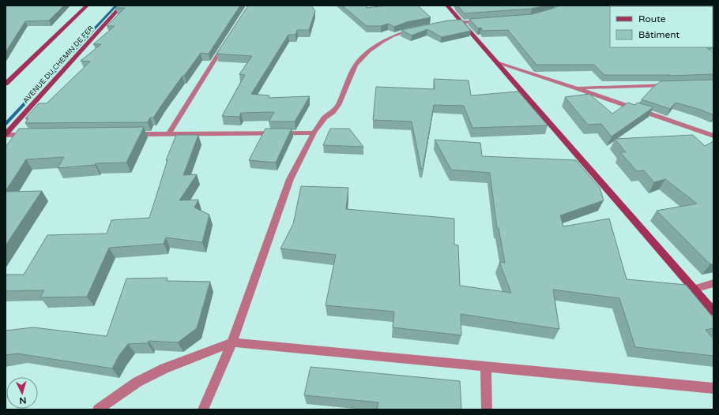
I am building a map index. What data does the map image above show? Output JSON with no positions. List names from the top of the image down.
{
  "streets": {
    "main road": ["AVENUE DU CHEMIN DE FER"]
  },
  "legend": ["Route", "Bâtiment"],
  "north": "bottom"
}
